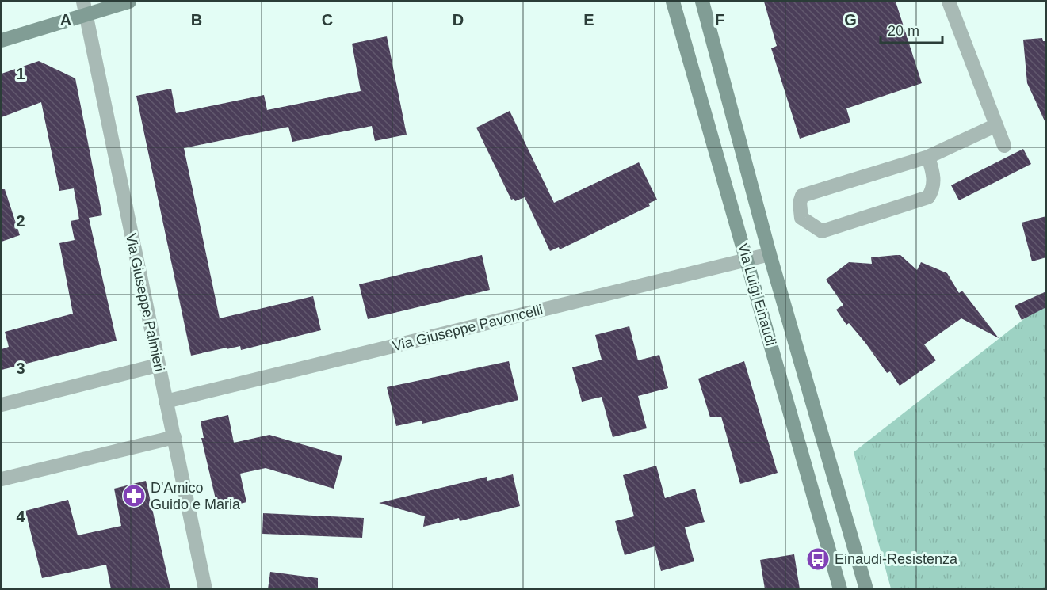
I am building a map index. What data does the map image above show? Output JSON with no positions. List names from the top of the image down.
{
  "streets": {
    "main road": ["Via Luigi Einaudi"],
    "street": ["Via Giuseppe Palmieri", "Via Giuseppe Pavoncelli"]
  },
  "crossings": [
    ["Via Luigi Einaudi", "Via Giuseppe Pavoncelli"],
    ["Via Giuseppe Palmieri", "Via Giuseppe Pavoncelli"]
  ],
  "places": {
    "pharmacy": ["D'Amico Guido e Maria"],
    "bus stop": ["Einaudi-Resistenza"]
  },
  "scale_bar": "20 m",
  "grid": {
    "columns": [
      "A",
      "B",
      "C",
      "D",
      "E",
      "F",
      "G"
    ],
    "rows": [
      "1",
      "2",
      "3",
      "4"
    ]
  }
}
